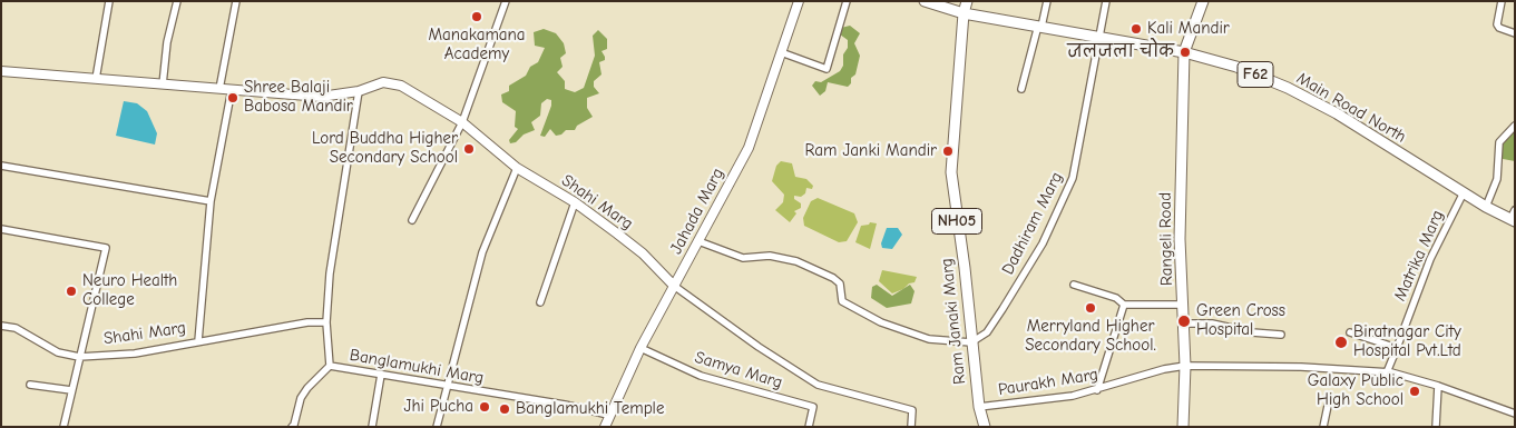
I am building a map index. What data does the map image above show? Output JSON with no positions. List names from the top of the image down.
{
  "streets": {
    "main road": [
      "F62",
      "Main Road North",
      "NH05",
      "Rangeli Road",
      "Ram Janaki Marg"
    ],
    "street": [
      "Shahi Marg",
      "Jahada Marg",
      "Dadhiram Marg",
      "Matrika Marg",
      "Banglamukhi Marg",
      "Samya Marg",
      "Paurakh Marg"
    ]
  },
  "crossings": [
    ["F62", "Main Road North"],
    ["F62", "NH05"],
    ["F62", "Ram Janaki Marg"],
    ["Main Road North", "NH05"],
    ["Main Road North", "Dadhiram Marg"],
    ["Main Road North", "Rangeli Road"],
    ["Main Road North", "Matrika Marg"],
    ["Main Road North", "Ram Janaki Marg"],
    ["Shahi Marg", "Jahada Marg"],
    ["Shahi Marg", "Banglamukhi Marg"],
    ["Jahada Marg", "Banglamukhi Marg"],
    ["Jahada Marg", "Samya Marg"],
    ["NH05", "Ram Janaki Marg"],
    ["Dadhiram Marg", "Ram Janaki Marg"],
    ["Rangeli Road", "Paurakh Marg"],
    ["Matrika Marg", "Paurakh Marg"],
    ["Ram Janaki Marg", "Paurakh Marg"]
  ],
  "places": [
    "Manakamana Academy",
    "Kali Mandir",
    "जलजला चोक",
    "Shree Balaji Babosa Mandir",
    "Lord Buddha Higher Secondary School",
    "Ram Janki Mandir",
    "Neuro Health College",
    "Merryland Higher Secondary School.",
    "Green Cross Hospital",
    "Biratnagar City Hospital Pvt.Ltd",
    "Galaxy Public High School",
    "Jhi Pucha",
    "Banglamukhi Temple"
  ]
}
